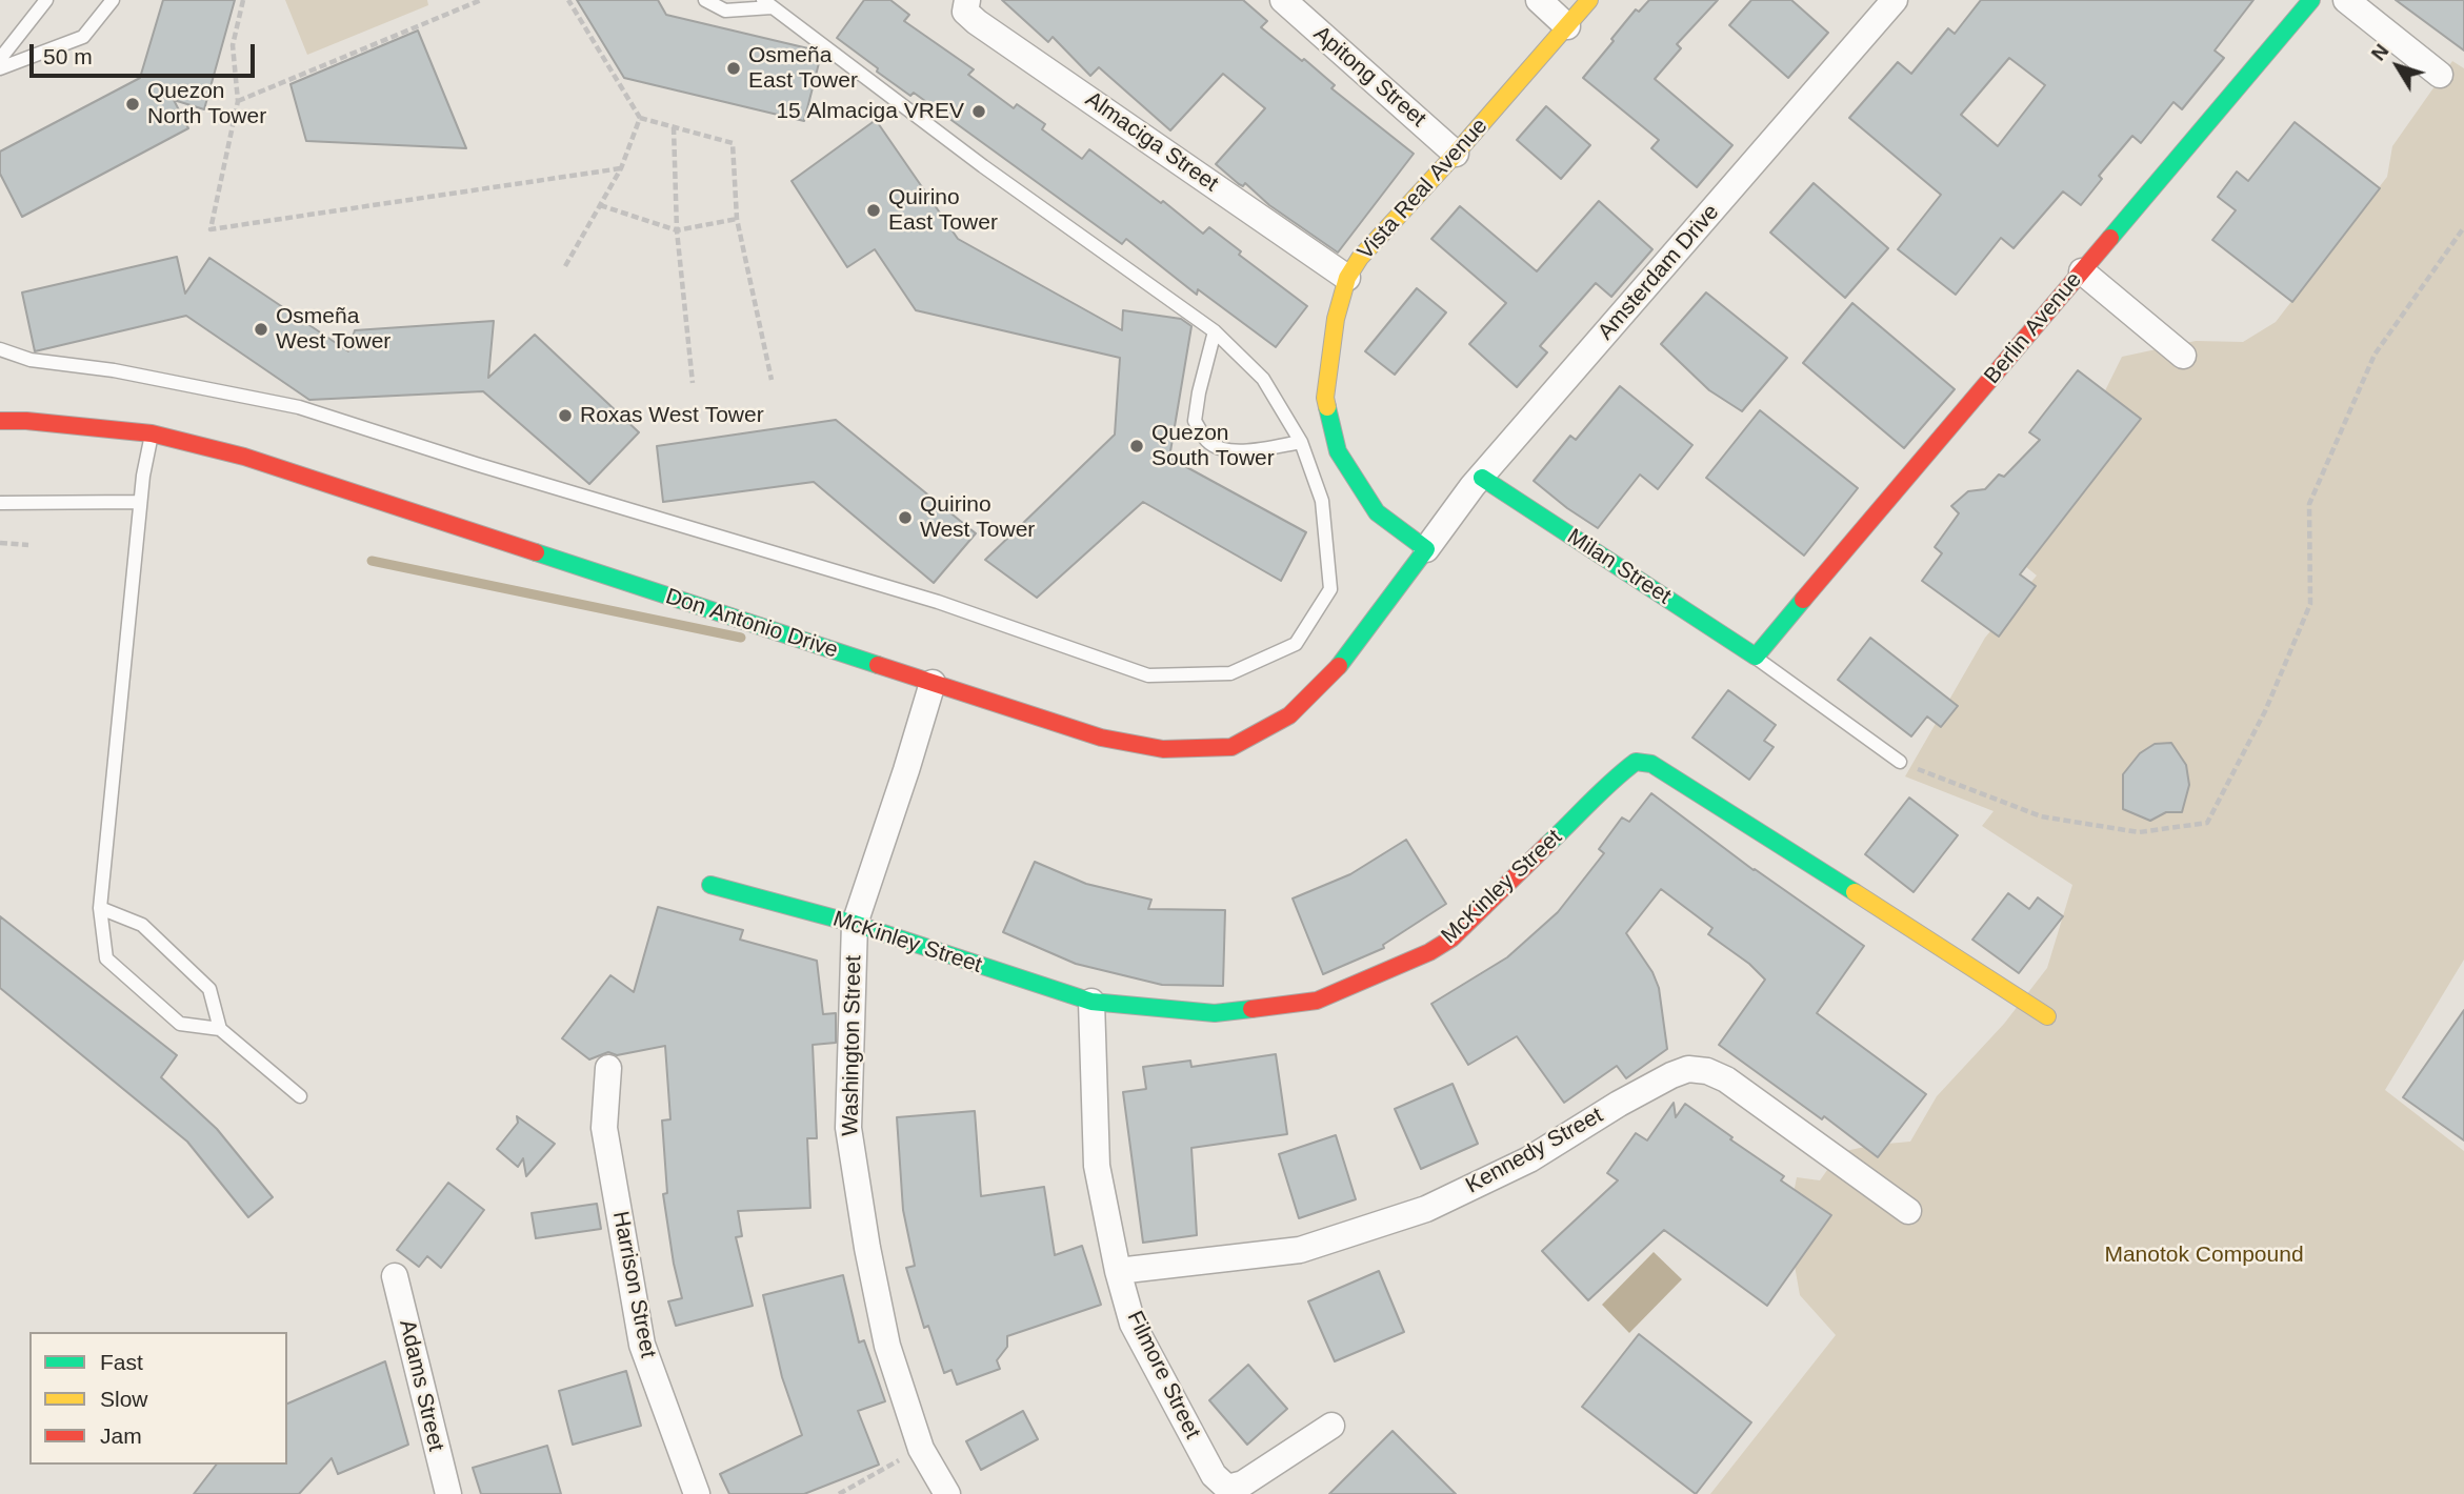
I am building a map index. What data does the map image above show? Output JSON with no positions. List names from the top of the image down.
{
  "streets": {
    "street": [
      "Apitong Street",
      "Almaciga Street",
      "Vista Real Avenue",
      "Amsterdam Drive",
      "Berlin Avenue",
      "Milan Street",
      "Don Antonio Drive",
      "McKinley Street",
      "Washington Street",
      "Kennedy Street",
      "Harrison Street",
      "Filmore Street",
      "Adams Street"
    ]
  },
  "crossings": [
    ["Apitong Street", "Vista Real Avenue"],
    ["Almaciga Street", "Vista Real Avenue"],
    ["Vista Real Avenue", "Amsterdam Drive"],
    ["Vista Real Avenue", "Don Antonio Drive"],
    ["Amsterdam Drive", "Milan Street"],
    ["Amsterdam Drive", "Don Antonio Drive"],
    ["Berlin Avenue", "Milan Street"],
    ["Don Antonio Drive", "Washington Street"],
    ["McKinley Street", "Washington Street"],
    ["McKinley Street", "Filmore Street"],
    ["Kennedy Street", "Filmore Street"]
  ],
  "parks": ["Manotok Compound"],
  "places": [
    "Osmeña East Tower",
    "Quezon North Tower",
    "15 Almaciga VREV",
    "Quirino East Tower",
    "Osmeña West Tower",
    "Roxas West Tower",
    "Quezon South Tower",
    "Quirino West Tower"
  ],
  "legend": ["Fast", "Slow", "Jam"],
  "scale_bar": "50 m",
  "north": "top left"
}
